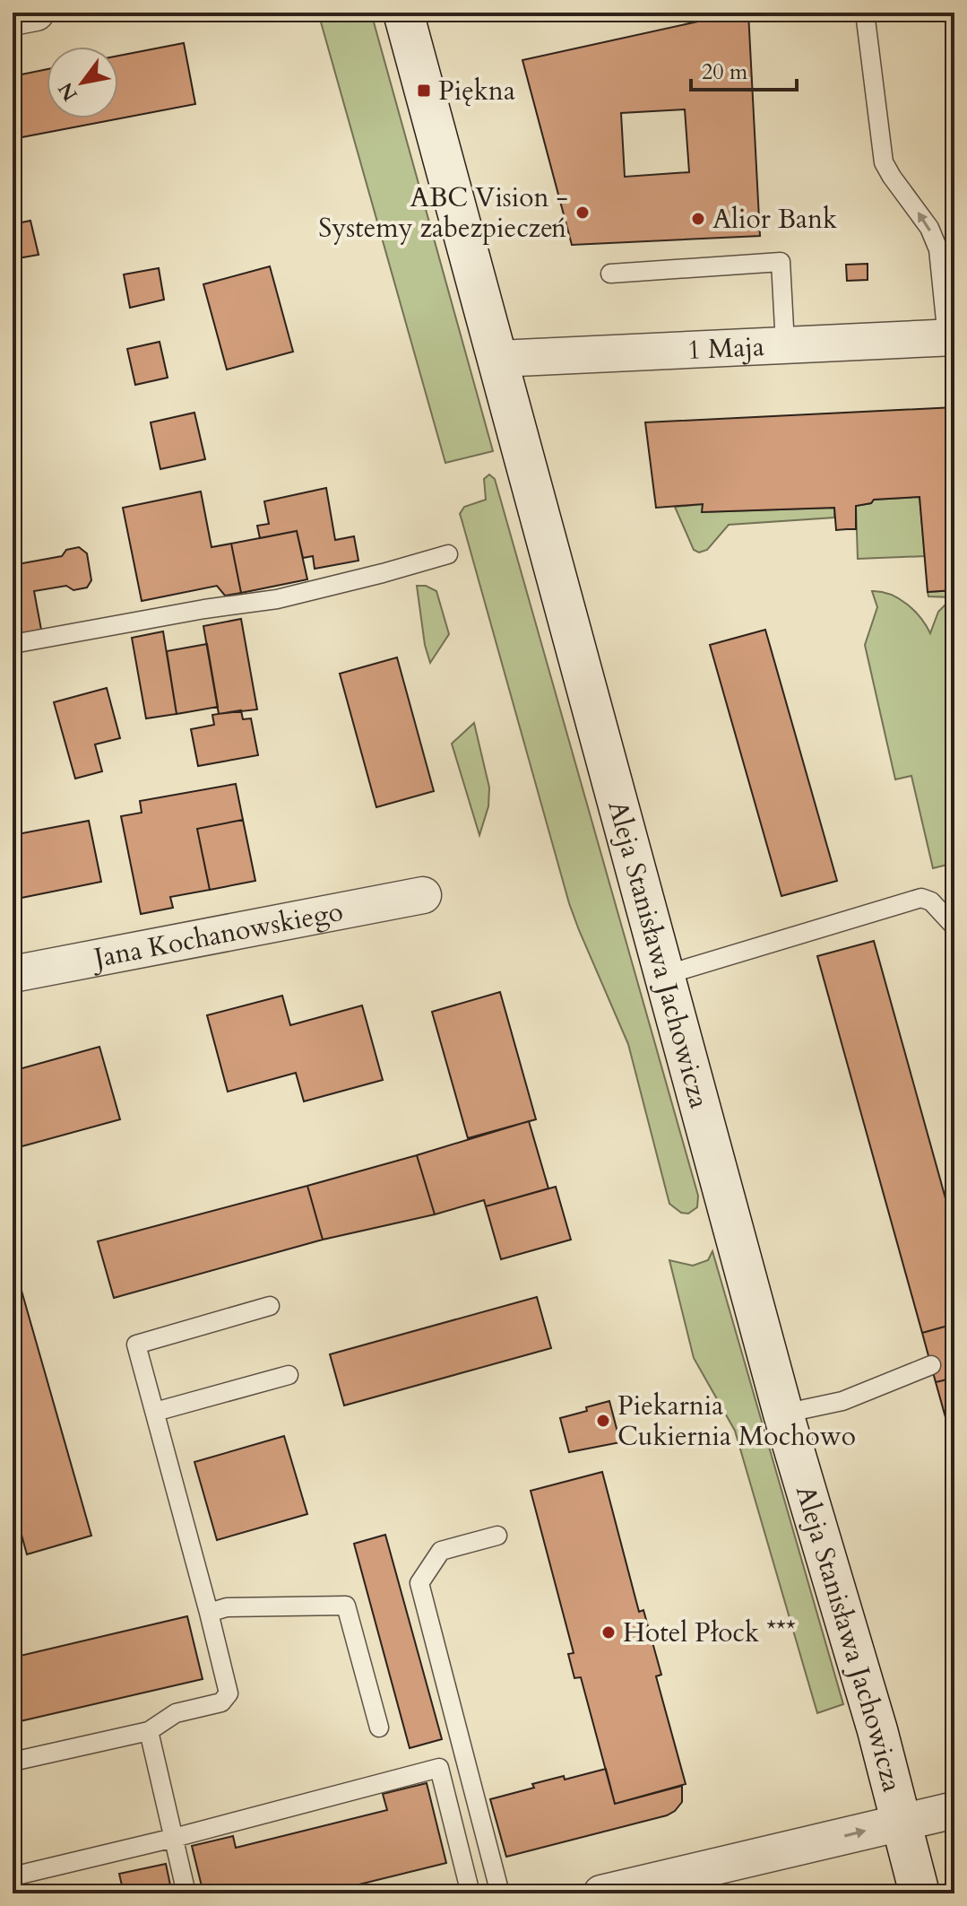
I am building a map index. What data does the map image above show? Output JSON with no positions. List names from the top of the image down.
{
  "streets": {
    "main road": ["Aleja Stanisława Jachowicza"],
    "street": ["1 Maja", "Jana Kochanowskiego"]
  },
  "crossings": [
    ["1 Maja", "Aleja Stanisława Jachowicza"]
  ],
  "places": {
    "transit": ["Piękna"],
    "other": [
      "ABC Vision - Systemy zabezpieczeń",
      "Alior Bank",
      "Piekarnia Cukiernia Mochowo",
      "Hotel Płock ***"
    ]
  },
  "scale_bar": "20 m",
  "north": "bottom left"
}
